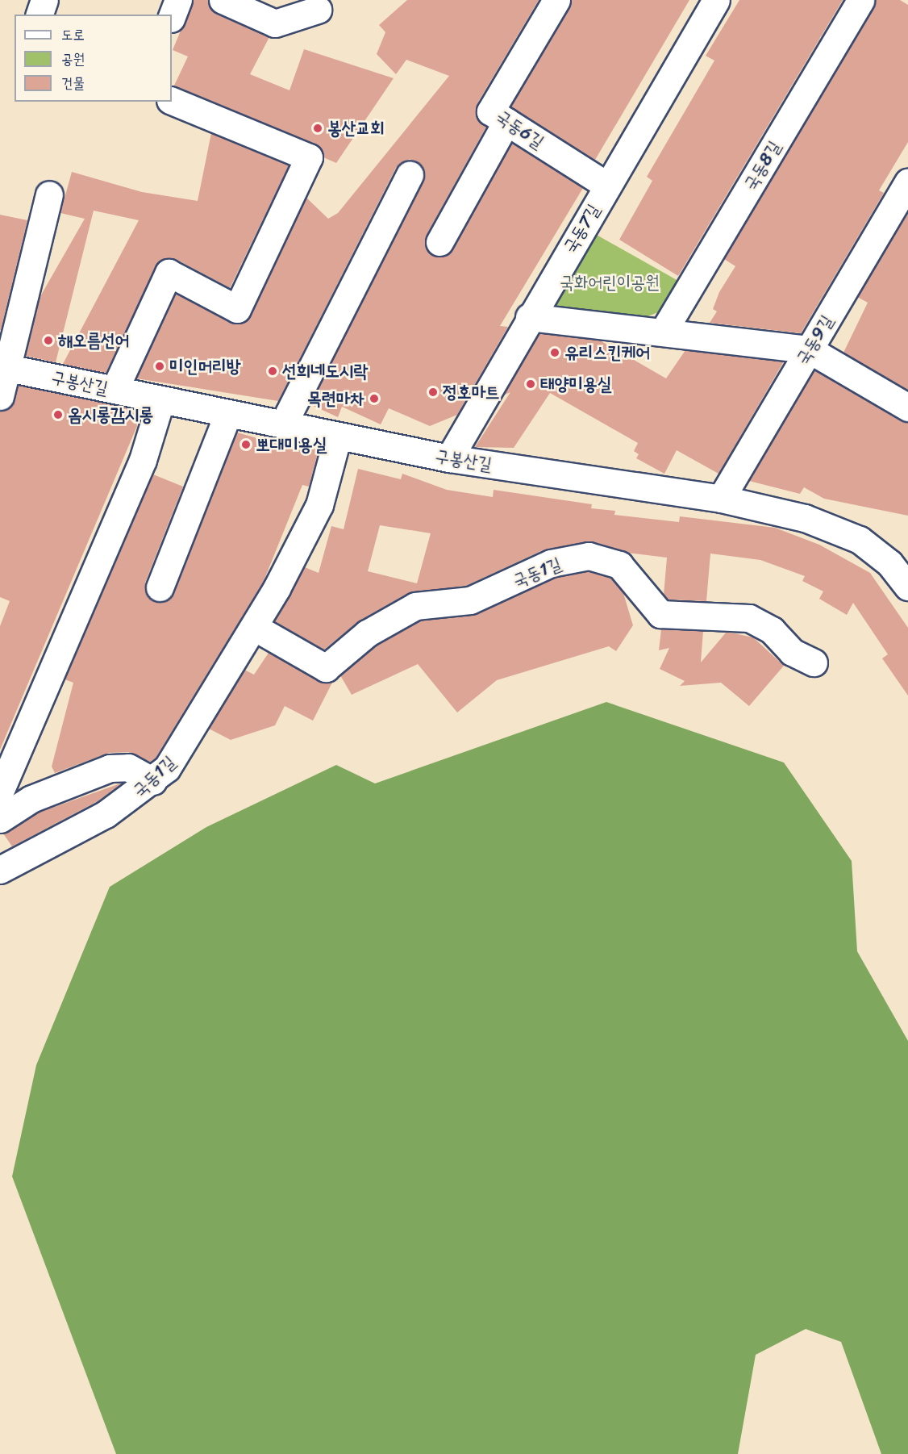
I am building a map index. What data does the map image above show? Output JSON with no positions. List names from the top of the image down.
{
  "streets": {
    "street": [
      "국동6길",
      "국동8길",
      "국동7길",
      "국동9길",
      "구봉산길",
      "국동1길"
    ]
  },
  "crossings": [
    ["국동6길", "국동7길"],
    ["국동7길", "구봉산길"],
    ["국동9길", "구봉산길"],
    ["구봉산길", "국동1길"]
  ],
  "parks": ["국화어린이공원"],
  "places": [
    "봉산교회",
    "해오름선어",
    "유리스킨케어",
    "미인머리방",
    "선희네도시락",
    "태양미용실",
    "정호마트",
    "목련마차",
    "옴시롱감시롱",
    "뽀대미용실"
  ],
  "legend": ["도로", "공원", "건물"]
}
